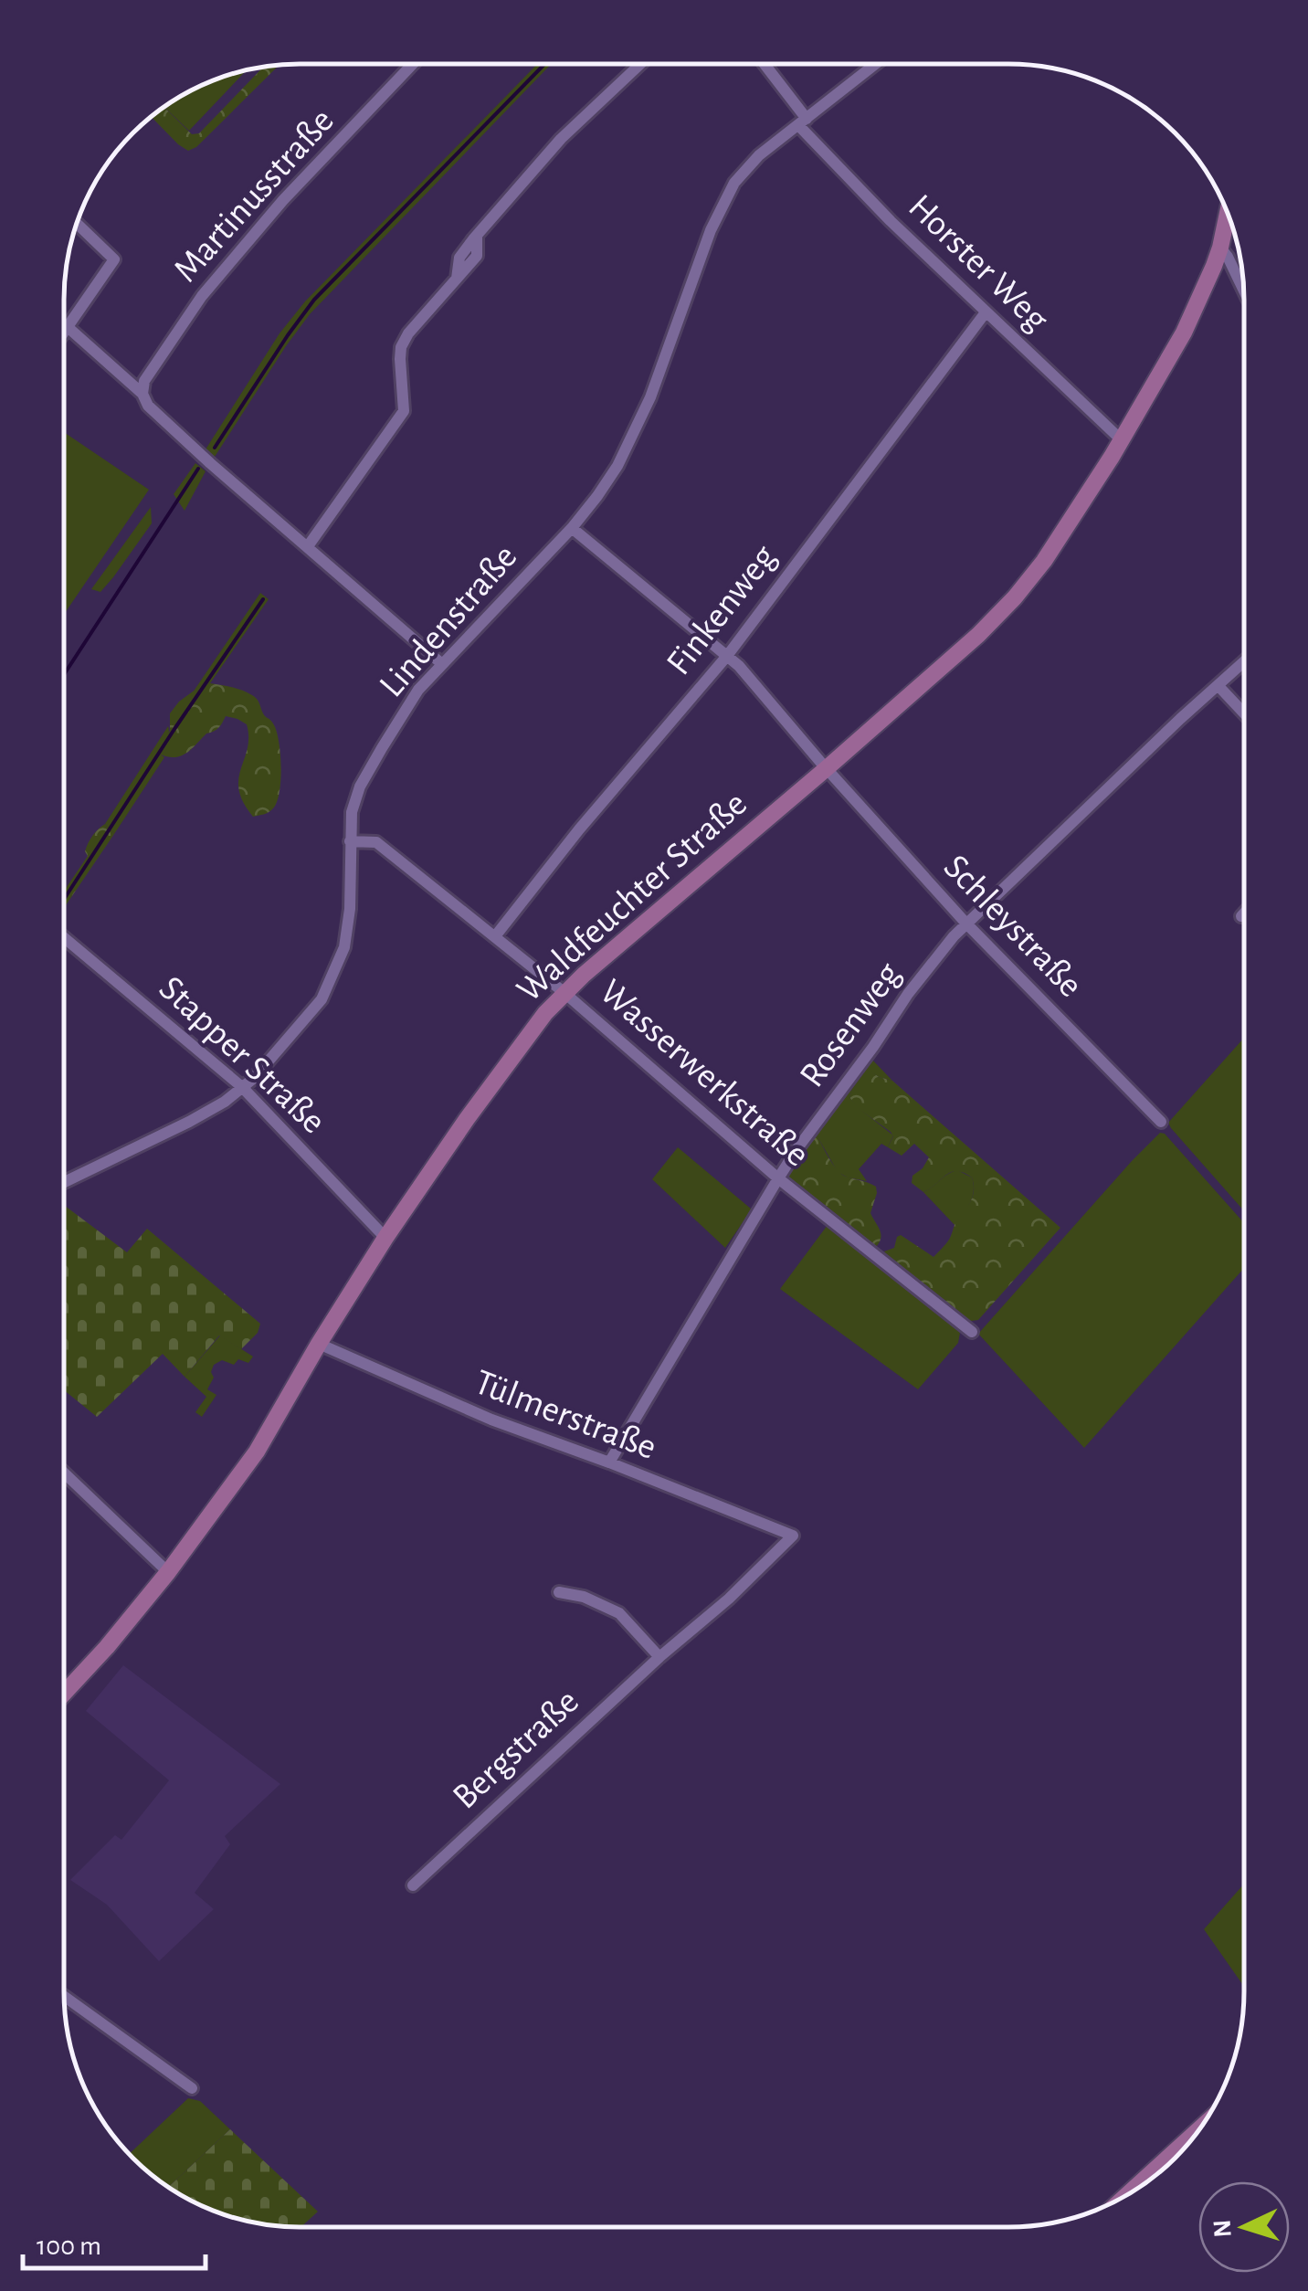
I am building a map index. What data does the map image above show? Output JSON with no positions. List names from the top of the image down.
{
  "streets": {
    "street": [
      "Martinusstraße",
      "Horster Weg",
      "Finkenweg",
      "Lindenstraße",
      "Waldfeuchter Straße",
      "Schleystraße",
      "Rosenweg",
      "Stapper Straße",
      "Wasserwerkstraße",
      "Tülmerstraße",
      "Bergstraße"
    ]
  },
  "crossings": [
    ["Horster Weg", "Finkenweg"],
    ["Horster Weg", "Lindenstraße"],
    ["Horster Weg", "Waldfeuchter Straße"],
    ["Finkenweg", "Schleystraße"],
    ["Finkenweg", "Wasserwerkstraße"],
    ["Lindenstraße", "Schleystraße"],
    ["Lindenstraße", "Stapper Straße"],
    ["Lindenstraße", "Wasserwerkstraße"],
    ["Waldfeuchter Straße", "Schleystraße"],
    ["Waldfeuchter Straße", "Stapper Straße"],
    ["Waldfeuchter Straße", "Wasserwerkstraße"],
    ["Waldfeuchter Straße", "Tülmerstraße"],
    ["Schleystraße", "Rosenweg"],
    ["Rosenweg", "Wasserwerkstraße"],
    ["Rosenweg", "Tülmerstraße"],
    ["Tülmerstraße", "Bergstraße"]
  ],
  "scale_bar": "100 m",
  "north": "left"
}
